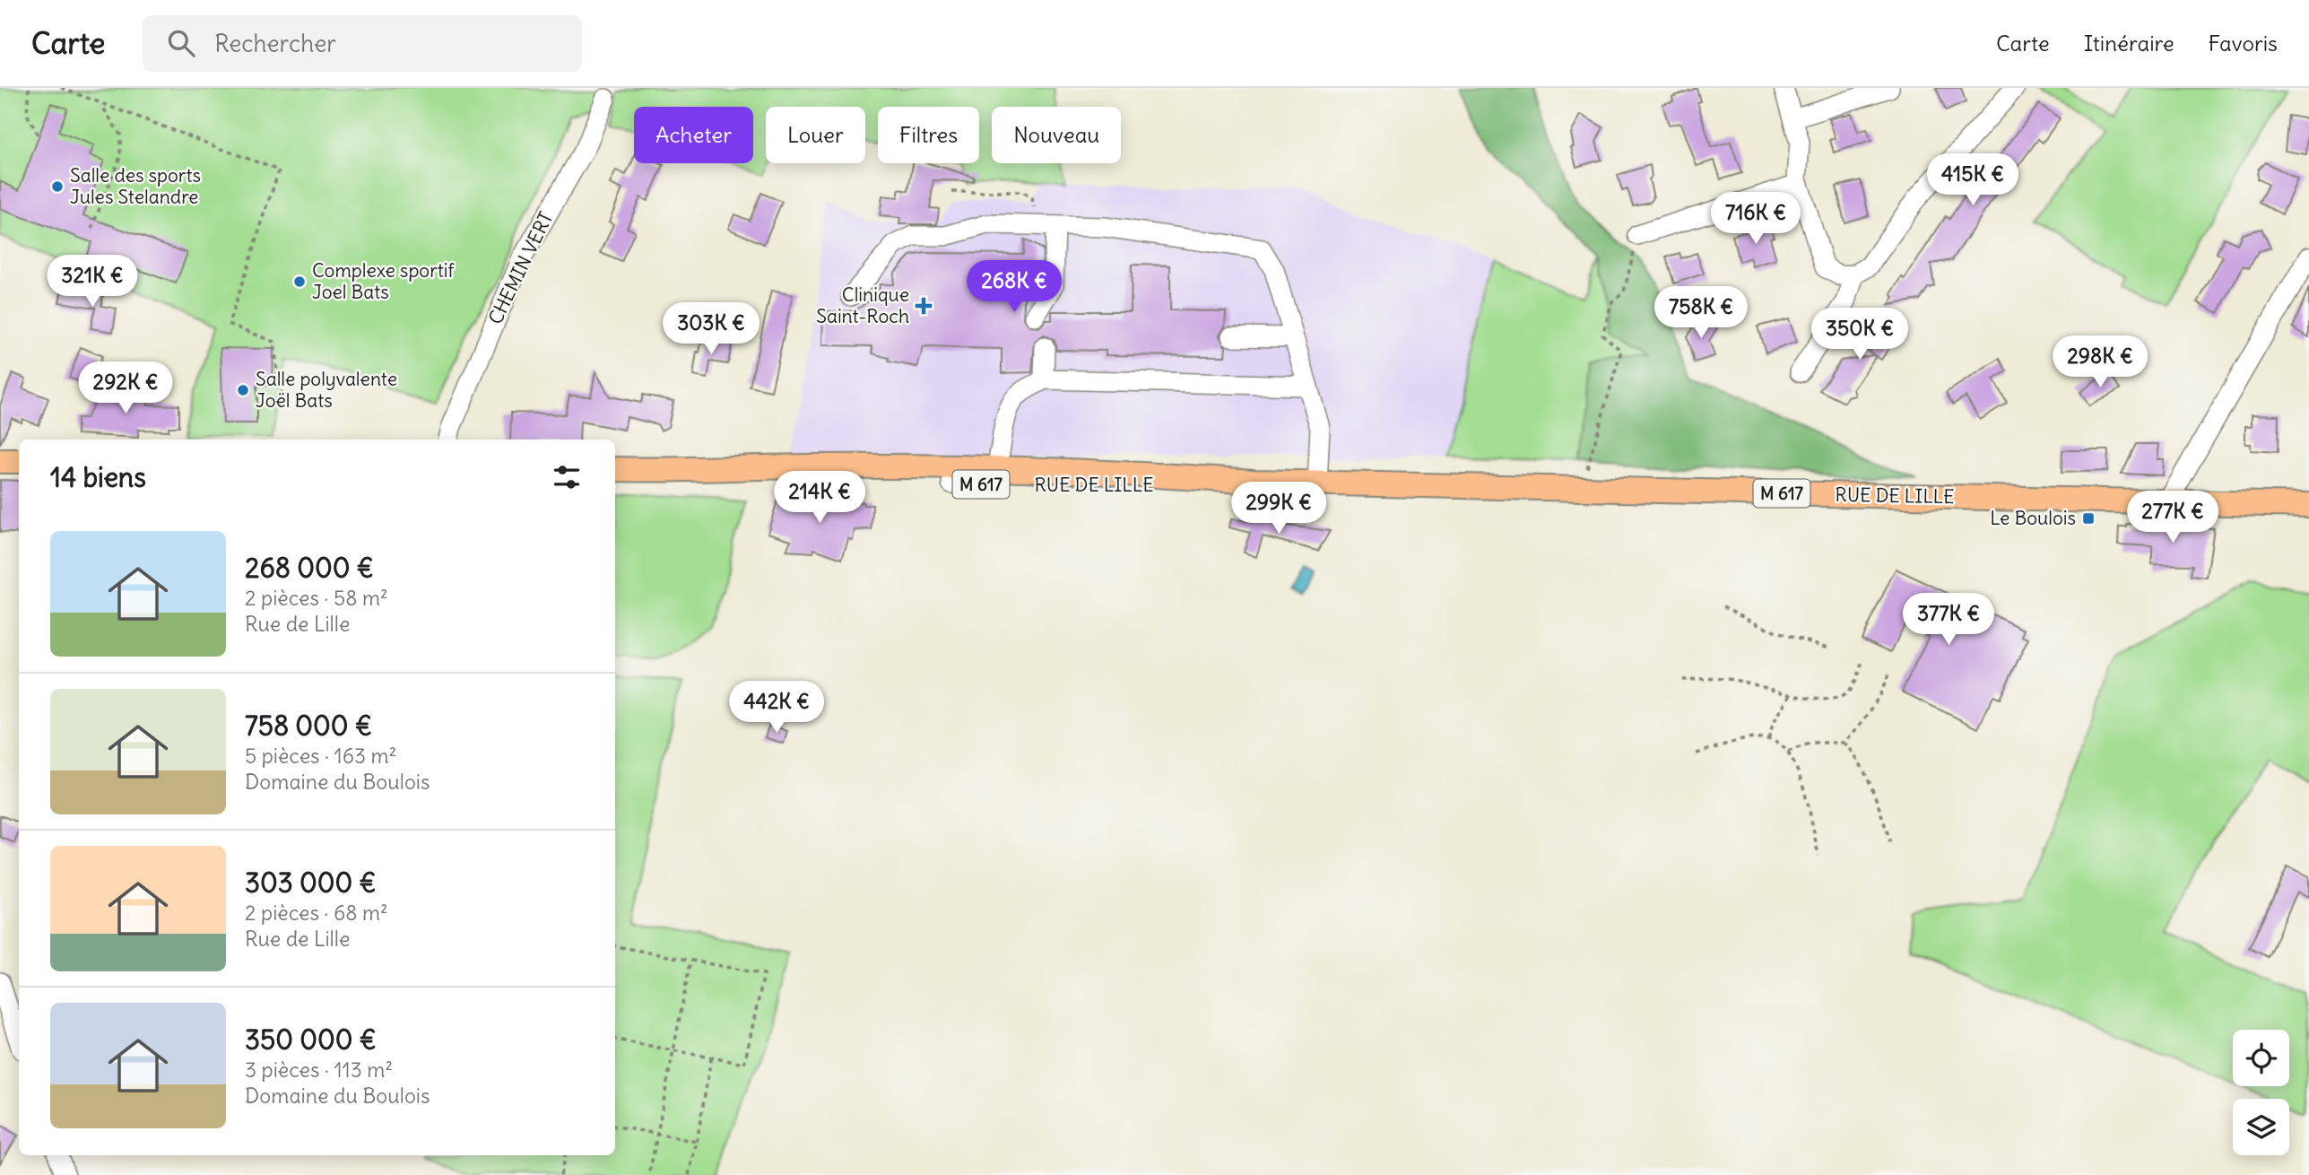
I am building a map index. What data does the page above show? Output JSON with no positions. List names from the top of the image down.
{
  "streets": {
    "main road": ["M 617", "RUE DE LILLE"],
    "street": ["CHEMIN VERT"]
  },
  "places": {
    "other": ["Salle des sports Jules Stelandre", "Complexe sportif Joel Bats", "Salle polyvalente Joël Bats"],
    "health": ["Clinique Saint-Roch"],
    "transit": ["Le Boulois"]
  },
  "page": {
    "header": "Carte",
    "search": "Rechercher",
    "nav": ["Carte", "Itinéraire", "Favoris"],
    "chip": [
      "Acheter",
      "Louer",
      "Filtres",
      "Nouveau"
    ],
    "price": [
      "415K €",
      "716K €",
      "321K €",
      "268K €",
      "758K €",
      "303K €",
      "350K €",
      "298K €",
      "292K €",
      "214K €",
      "299K €",
      "277K €",
      "377K €",
      "442K €"
    ],
    "heading": "14 biens",
    "list": [
      {
        "name": "268 000 €",
        "note": "2 pièces · 58 m² · Rue de Lille"
      },
      {
        "name": "758 000 €",
        "note": "5 pièces · 163 m² · Domaine du Boulois"
      },
      {
        "name": "303 000 €",
        "note": "2 pièces · 68 m² · Rue de Lille"
      },
      {
        "name": "350 000 €",
        "note": "3 pièces · 113 m² · Domaine du Boulois"
      }
    ]
  }
}
